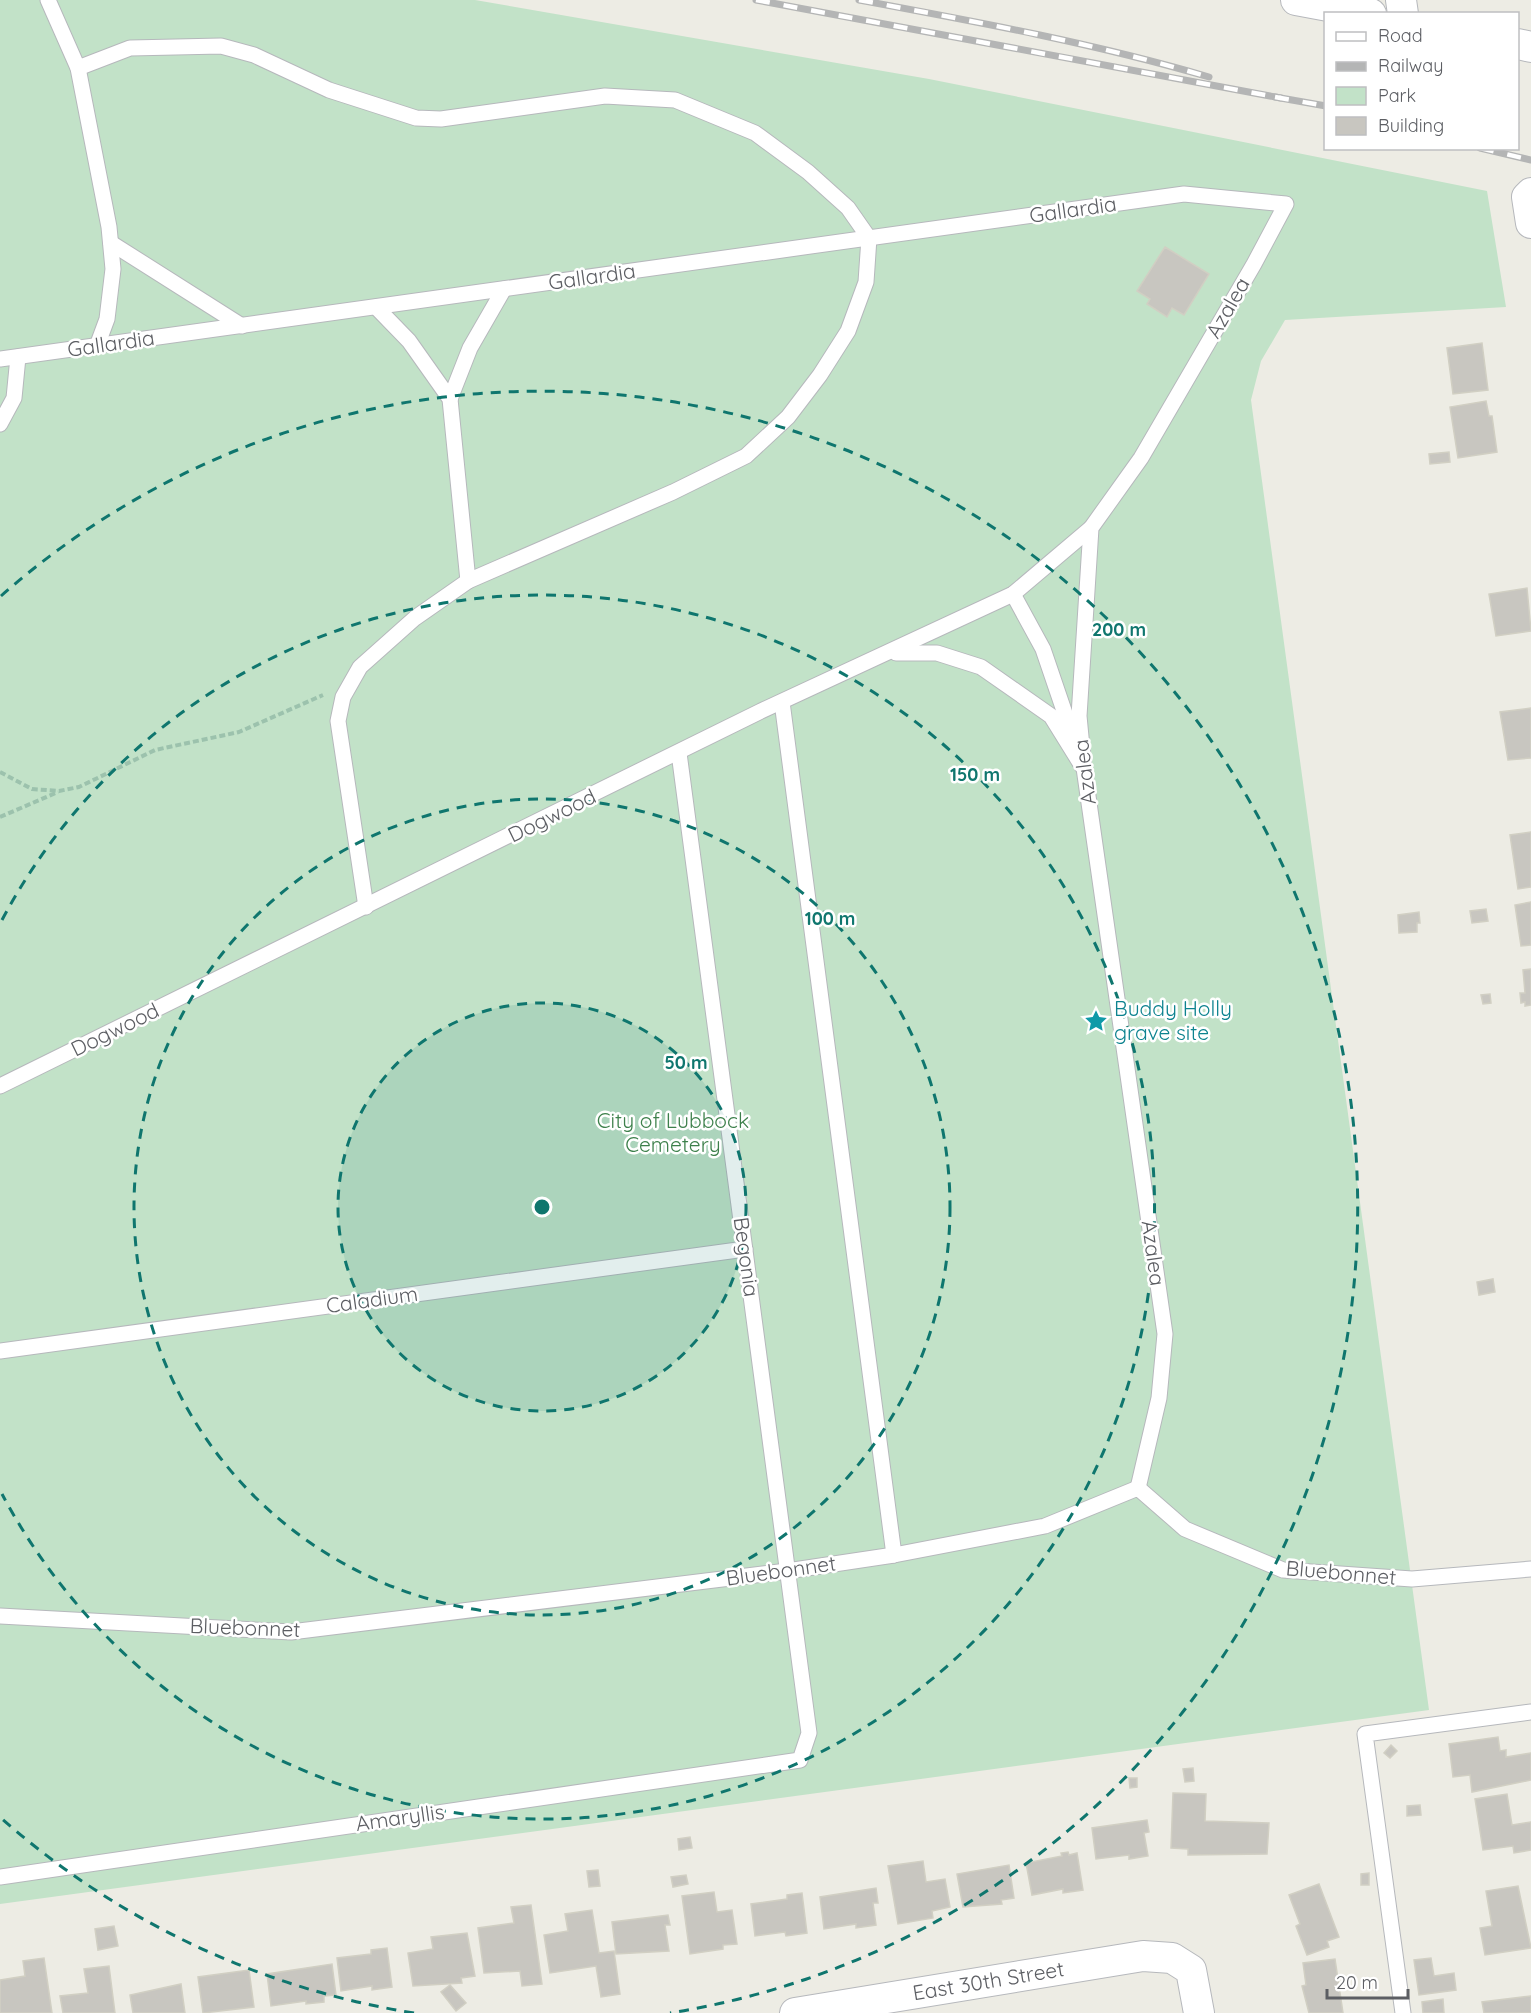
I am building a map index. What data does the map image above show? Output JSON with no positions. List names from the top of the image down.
{
  "streets": {
    "street": ["East 30th Street"],
    "lane": [
      "Gallardia",
      "Azalea",
      "Dogwood",
      "Begonia",
      "Caladium",
      "Bluebonnet",
      "Amaryllis"
    ]
  },
  "crossings": [
    ["Gallardia", "Azalea"],
    ["Azalea", "Dogwood"],
    ["Azalea", "Bluebonnet"],
    ["Dogwood", "Begonia"],
    ["Begonia", "Caladium"],
    ["Begonia", "Bluebonnet"],
    ["Begonia", "Amaryllis"]
  ],
  "parks": ["City of Lubbock Cemetery"],
  "places": {
    "place": ["Buddy Holly grave site"]
  },
  "legend": [
    "Road",
    "Railway",
    "Park",
    "Building"
  ],
  "scale_bar": "20 m",
  "rings": [
    "200 m",
    "150 m",
    "100 m",
    "50 m"
  ]
}
